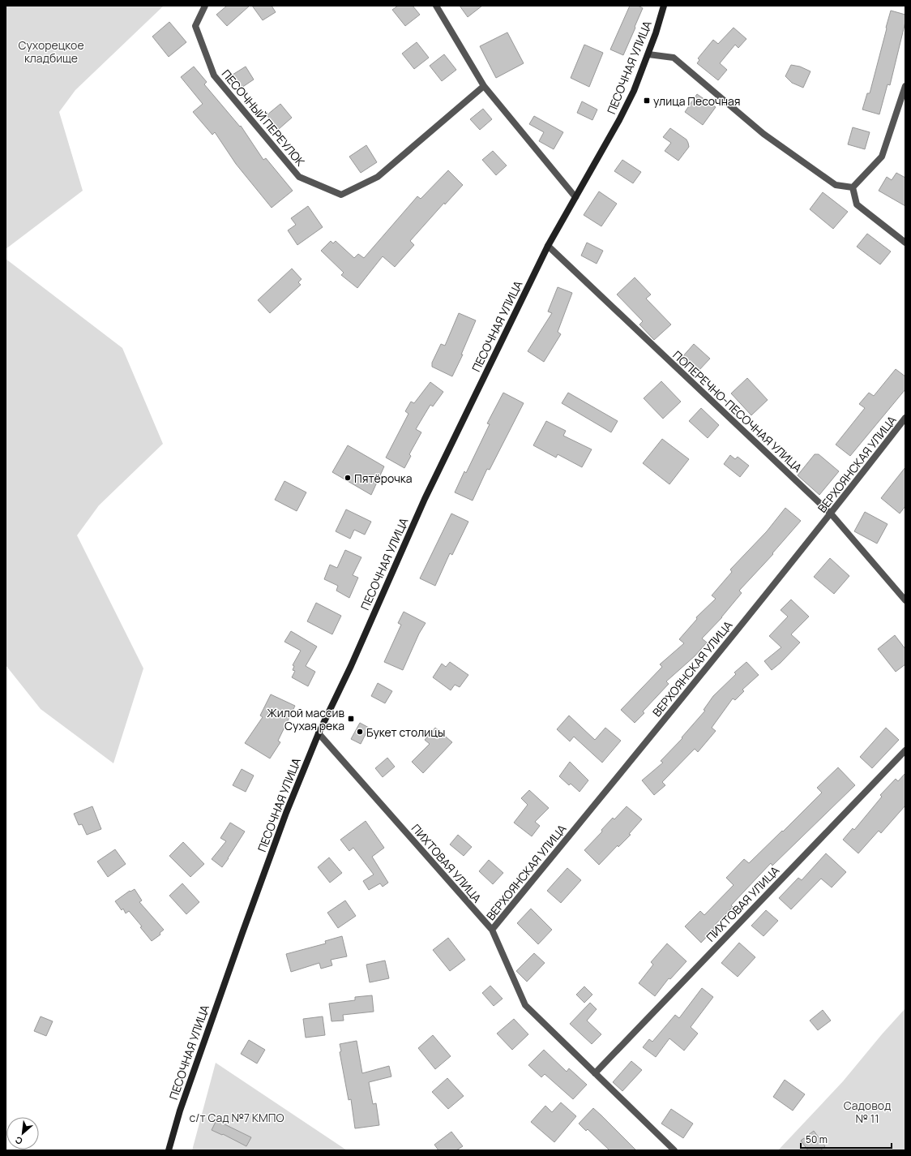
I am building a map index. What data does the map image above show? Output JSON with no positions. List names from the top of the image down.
{
  "streets": {
    "main road": ["ПЕСОЧНАЯ УЛИЦА"],
    "street": [
      "ПЕСОЧНЫЙ ПЕРЕУЛОК",
      "ПОПЕРЕЧНО-ПЕСОЧНАЯ УЛИЦА",
      "ВЕРХОЯНСКАЯ УЛИЦА",
      "ПИХТОВАЯ УЛИЦА"
    ]
  },
  "crossings": [
    ["ПЕСОЧНАЯ УЛИЦА", "ПОПЕРЕЧНО-ПЕСОЧНАЯ УЛИЦА"],
    ["ПЕСОЧНАЯ УЛИЦА", "ПИХТОВАЯ УЛИЦА"],
    ["ПОПЕРЕЧНО-ПЕСОЧНАЯ УЛИЦА", "ВЕРХОЯНСКАЯ УЛИЦА"],
    ["ВЕРХОЯНСКАЯ УЛИЦА", "ПИХТОВАЯ УЛИЦА"]
  ],
  "parks": ["Сухорецкое кладбище", "Садовод № 11", "с/т Сад №7 КМПО"],
  "places": {
    "transit": ["улица Песочная", "Жилой массив Сухая река"],
    "other": ["Пятёрочка", "Букет столицы"]
  },
  "scale_bar": "50 m",
  "north": "bottom left"
}
